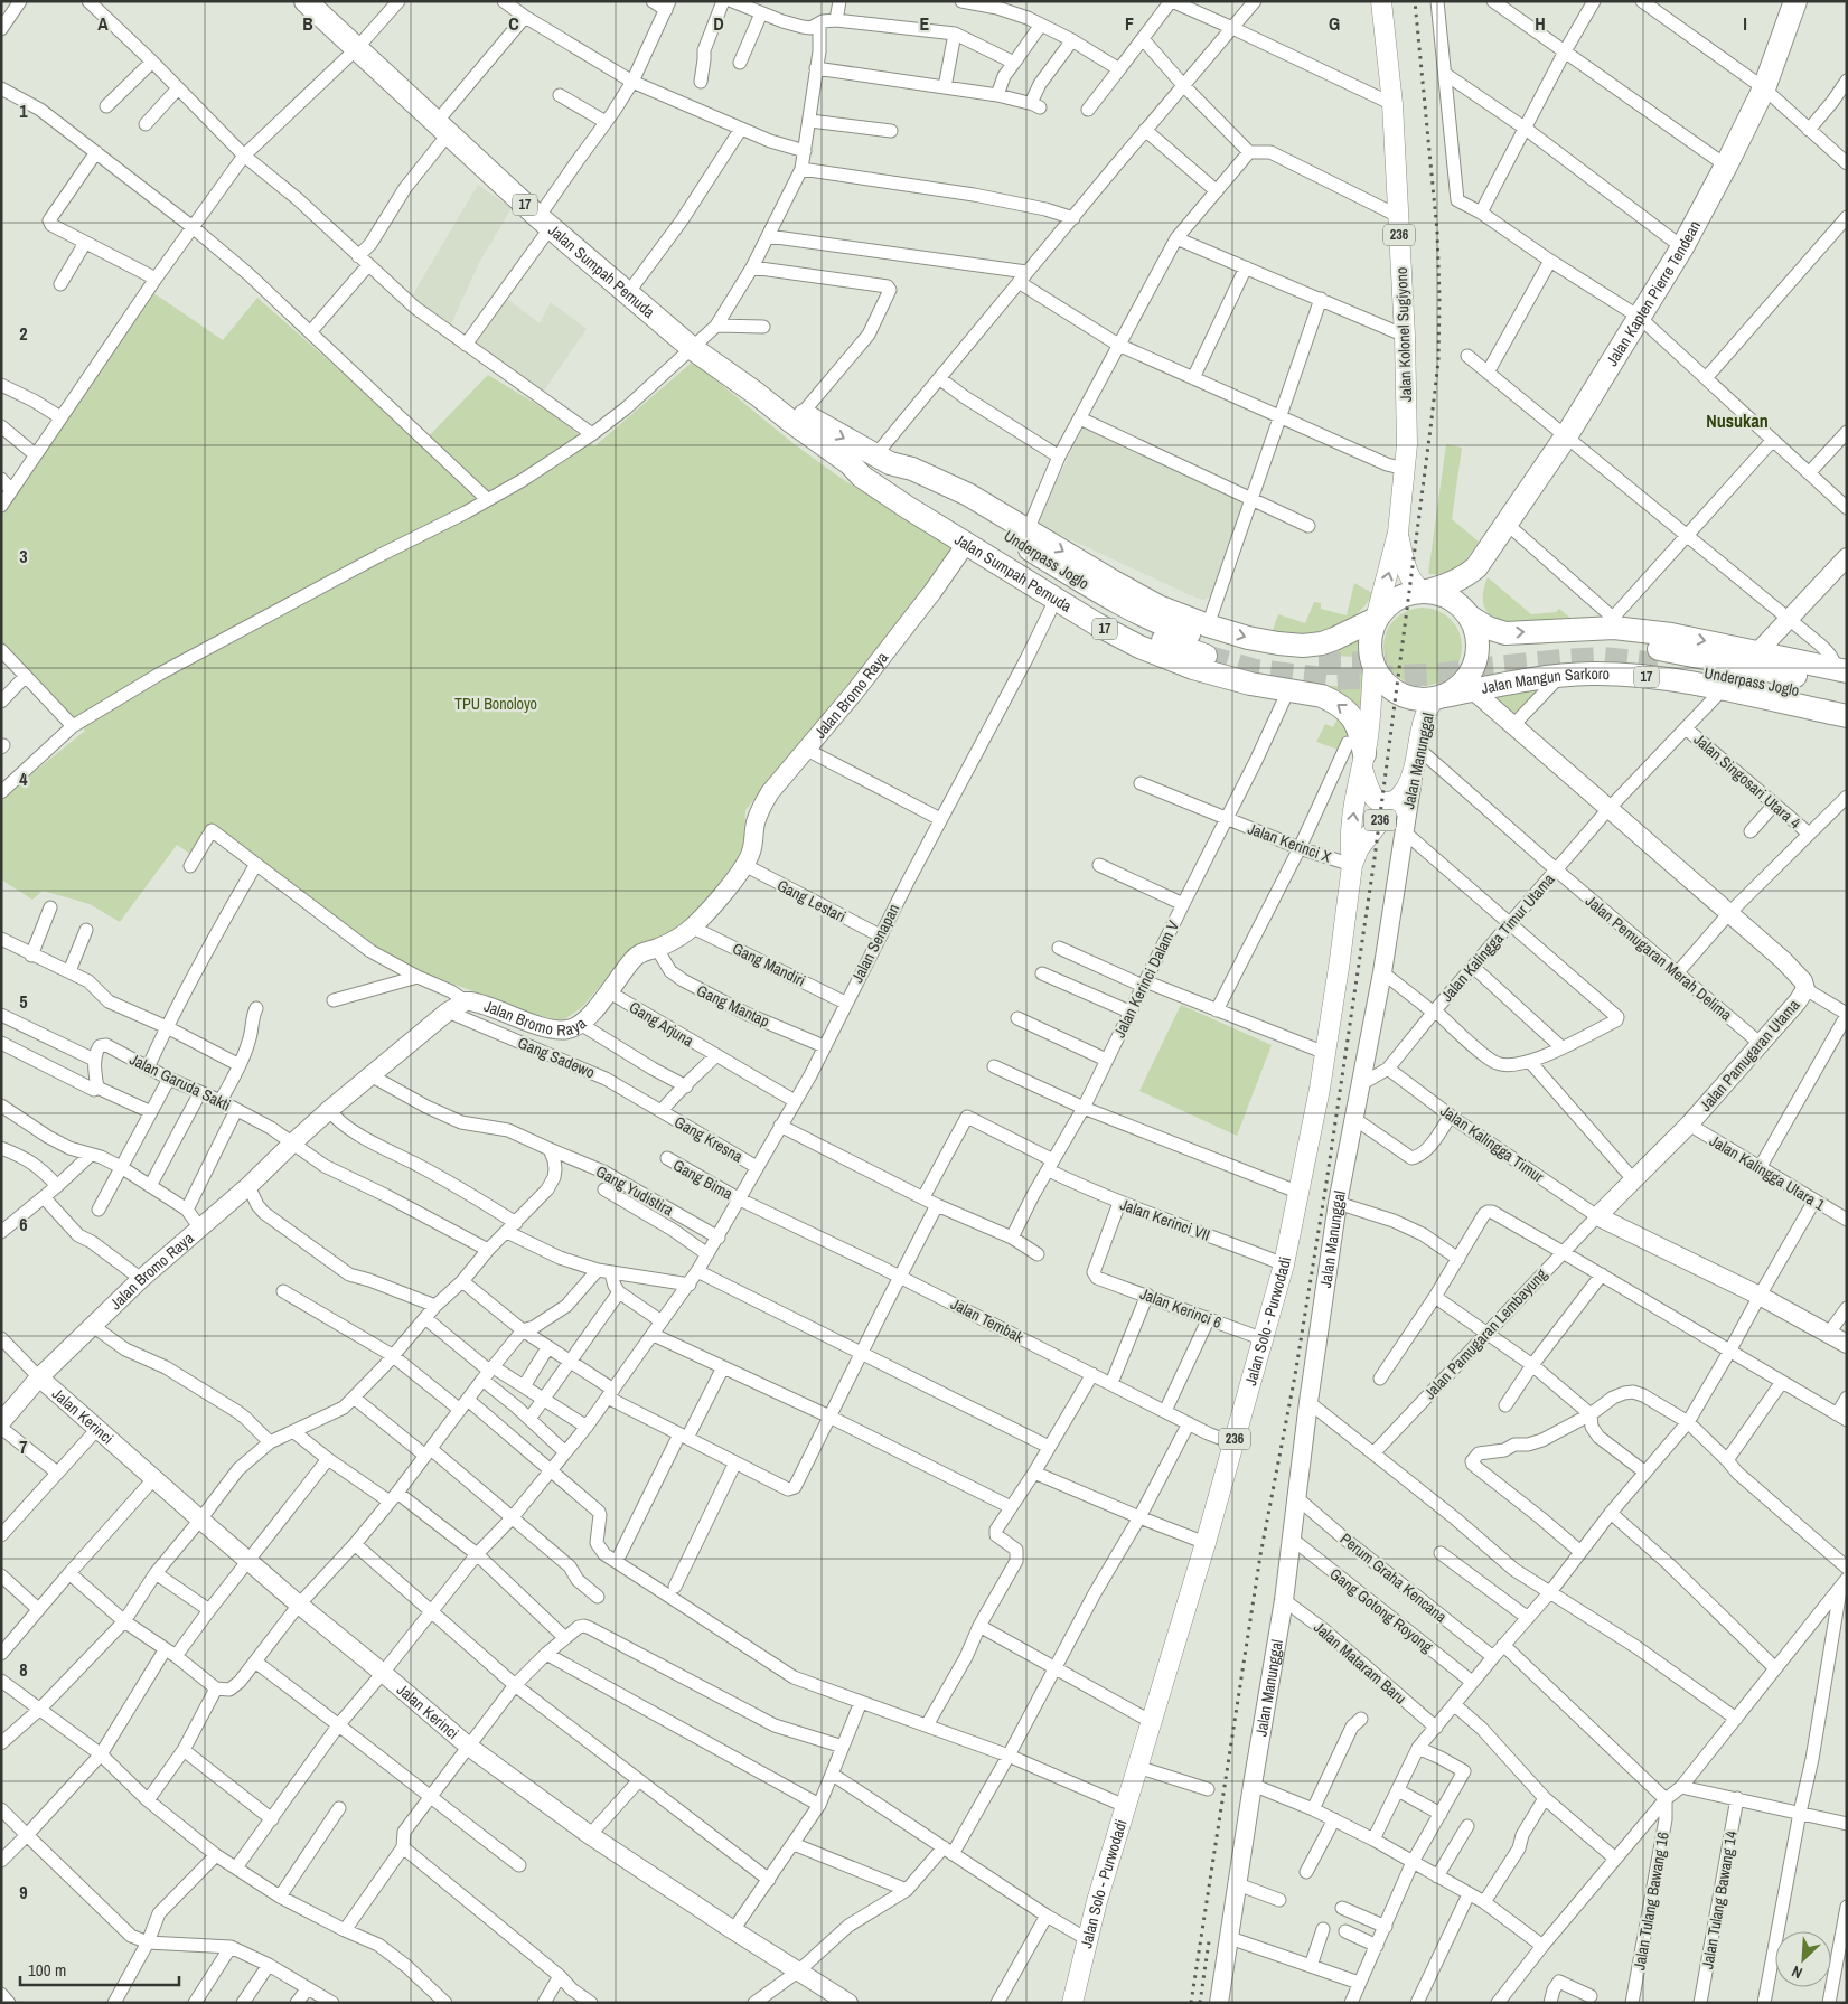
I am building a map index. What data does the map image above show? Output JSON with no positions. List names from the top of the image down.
{
  "streets": {
    "highway": [
      "17",
      "Jalan Sumpah Pemuda",
      "Jalan Kapten Pierre Tendean",
      "Underpass Joglo",
      "Jalan Mangun Sarkoro"
    ],
    "main road": [
      "236",
      "Jalan Kolonel Sugiyono",
      "Jalan Manunggal",
      "Jalan Solo - Purwodadi"
    ],
    "street": [
      "Jalan Bromo Raya",
      "Jalan Singosari Utara 4",
      "Jalan Kerinci X",
      "Gang Lestari",
      "Jalan Kalingga Timur Utama",
      "Jalan Senapan",
      "Jalan Pemugaran Merah Delima",
      "Gang Mandiri",
      "Jalan Kerinci Dalam V",
      "Gang Mantap",
      "Gang Arjuna",
      "Jalan Pamugaran Utama",
      "Gang Sadewo",
      "Jalan Garuda Sakti",
      "Gang Kresna",
      "Jalan Kalingga Timur",
      "Jalan Kalingga Utara 1",
      "Gang Bima",
      "Gang Yudistira",
      "Jalan Kerinci VII",
      "Jalan Kerinci 6",
      "Jalan Tembak",
      "Jalan Pamugaran Lembayung",
      "Jalan Kerinci",
      "Perum Graha Kencana",
      "Gang Gotong Royong",
      "Jalan Mataram Baru",
      "Jalan Tulang Bawang 14",
      "Jalan Tulang Bawang 16"
    ]
  },
  "crossings": [
    ["17", "Jalan Sumpah Pemuda"],
    ["17", "Jalan Kapten Pierre Tendean"],
    ["17", "Jalan Kolonel Sugiyono"],
    ["17", "Jalan Mangun Sarkoro"],
    ["17", "Jalan Manunggal"],
    ["17", "Jalan Solo - Purwodadi"],
    ["Jalan Sumpah Pemuda", "Jalan Kapten Pierre Tendean"],
    ["Jalan Sumpah Pemuda", "Jalan Kolonel Sugiyono"],
    ["Jalan Sumpah Pemuda", "Underpass Joglo"],
    ["Jalan Sumpah Pemuda", "Jalan Mangun Sarkoro"],
    ["Jalan Sumpah Pemuda", "Jalan Bromo Raya"],
    ["Jalan Sumpah Pemuda", "Jalan Manunggal"],
    ["Jalan Sumpah Pemuda", "Jalan Senapan"],
    ["Jalan Sumpah Pemuda", "Jalan Kerinci Dalam V"],
    ["Jalan Sumpah Pemuda", "Jalan Solo - Purwodadi"],
    ["Jalan Kapten Pierre Tendean", "Jalan Kolonel Sugiyono"],
    ["Jalan Kapten Pierre Tendean", "Jalan Mangun Sarkoro"],
    ["Jalan Kapten Pierre Tendean", "Jalan Manunggal"],
    ["Jalan Kapten Pierre Tendean", "Jalan Solo - Purwodadi"],
    ["Jalan Kolonel Sugiyono", "Jalan Mangun Sarkoro"],
    ["Jalan Kolonel Sugiyono", "Jalan Manunggal"],
    ["Jalan Kolonel Sugiyono", "Jalan Solo - Purwodadi"],
    ["Jalan Mangun Sarkoro", "Jalan Manunggal"],
    ["Jalan Mangun Sarkoro", "Jalan Kalingga Timur Utama"],
    ["Jalan Mangun Sarkoro", "Jalan Pamugaran Utama"],
    ["Jalan Mangun Sarkoro", "Jalan Solo - Purwodadi"],
    ["Jalan Bromo Raya", "Gang Lestari"],
    ["Jalan Bromo Raya", "Gang Mandiri"],
    ["Jalan Bromo Raya", "Gang Mantap"],
    ["Jalan Bromo Raya", "Gang Arjuna"],
    ["Jalan Bromo Raya", "Gang Sadewo"],
    ["Jalan Bromo Raya", "Jalan Garuda Sakti"],
    ["Jalan Bromo Raya", "Gang Yudistira"],
    ["Jalan Bromo Raya", "Jalan Kerinci"],
    ["Jalan Manunggal", "Jalan Pemugaran Merah Delima"],
    ["Jalan Manunggal", "Jalan Solo - Purwodadi"],
    ["Jalan Manunggal", "Perum Graha Kencana"],
    ["Jalan Manunggal", "Gang Gotong Royong"],
    ["Jalan Manunggal", "Jalan Mataram Baru"],
    ["Jalan Singosari Utara 4", "Jalan Kalingga Timur Utama"],
    ["Jalan Kerinci X", "Jalan Kerinci Dalam V"],
    ["Jalan Kerinci X", "Jalan Solo - Purwodadi"],
    ["Gang Lestari", "Jalan Senapan"],
    ["Jalan Kalingga Timur Utama", "Jalan Pemugaran Merah Delima"],
    ["Jalan Kalingga Timur Utama", "Jalan Pamugaran Utama"],
    ["Jalan Kalingga Timur Utama", "Jalan Kalingga Timur"],
    ["Jalan Senapan", "Gang Mandiri"],
    ["Jalan Senapan", "Gang Mantap"],
    ["Jalan Senapan", "Gang Arjuna"],
    ["Jalan Senapan", "Gang Kresna"],
    ["Jalan Senapan", "Gang Bima"],
    ["Jalan Senapan", "Gang Yudistira"],
    ["Jalan Senapan", "Jalan Tembak"],
    ["Jalan Senapan", "Jalan Kerinci"],
    ["Jalan Pemugaran Merah Delima", "Jalan Pamugaran Utama"],
    ["Jalan Kerinci Dalam V", "Jalan Kerinci VII"],
    ["Jalan Pamugaran Utama", "Jalan Kalingga Timur"],
    ["Jalan Pamugaran Utama", "Jalan Kalingga Utara 1"],
    ["Jalan Pamugaran Utama", "Jalan Pamugaran Lembayung"],
    ["Gang Sadewo", "Gang Kresna"],
    ["Jalan Kalingga Timur", "Jalan Pamugaran Lembayung"],
    ["Gang Bima", "Jalan Tembak"],
    ["Jalan Kerinci VII", "Jalan Kerinci 6"],
    ["Jalan Kerinci VII", "Jalan Solo - Purwodadi"],
    ["Jalan Kerinci 6", "Jalan Solo - Purwodadi"],
    ["Jalan Tembak", "Jalan Solo - Purwodadi"]
  ],
  "districts": ["Nusukan"],
  "parks": ["TPU Bonoloyo"],
  "scale_bar": "100 m",
  "north": "bottom left",
  "grid": {
    "columns": [
      "A",
      "B",
      "C",
      "D",
      "E",
      "F",
      "G",
      "H",
      "I"
    ],
    "rows": [
      "1",
      "2",
      "3",
      "4",
      "5",
      "6",
      "7",
      "8",
      "9"
    ]
  }
}
